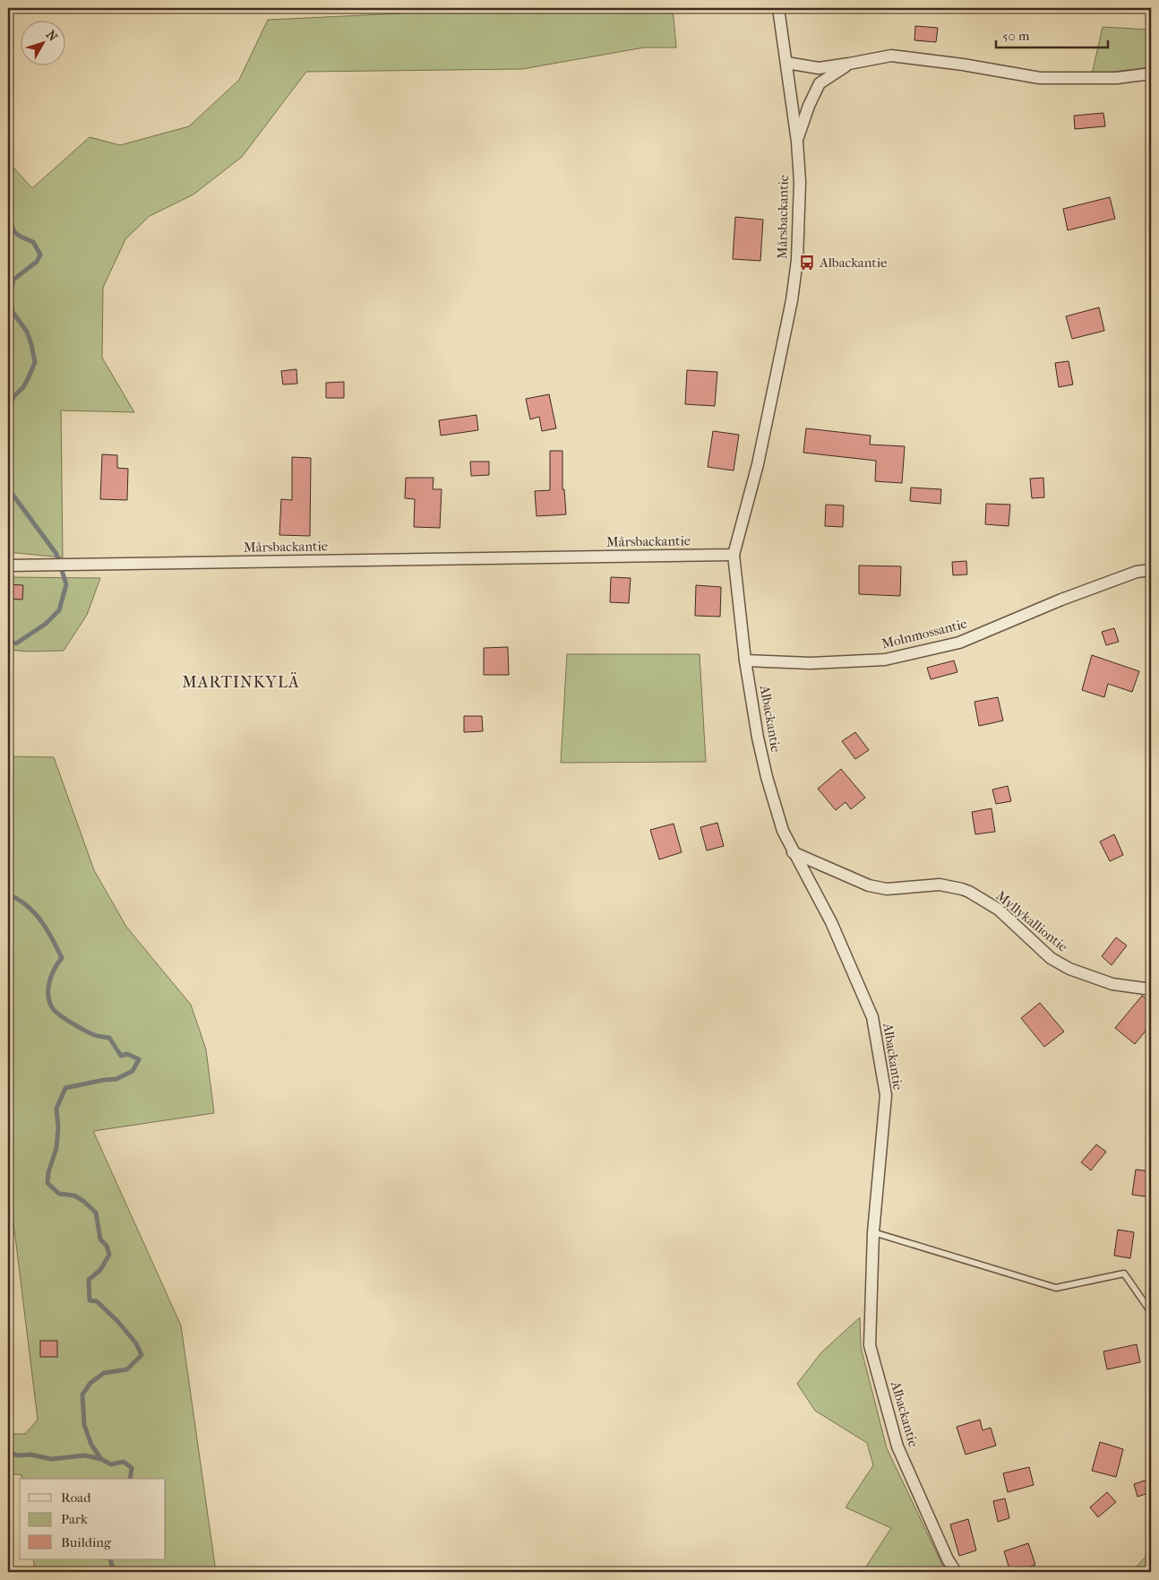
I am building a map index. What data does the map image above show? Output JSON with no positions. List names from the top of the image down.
{
  "streets": {
    "street": [
      "Mårsbackantie",
      "Molnmossantie",
      "Albackantie",
      "Myllykalliontie"
    ]
  },
  "crossings": [
    ["Mårsbackantie", "Albackantie"],
    ["Molnmossantie", "Albackantie"],
    ["Albackantie", "Myllykalliontie"]
  ],
  "districts": ["MARTINKYLÄ"],
  "places": {
    "bus stop": ["Albackantie"]
  },
  "legend": ["Road", "Park", "Building"],
  "scale_bar": "50 m",
  "north": "top right"
}
